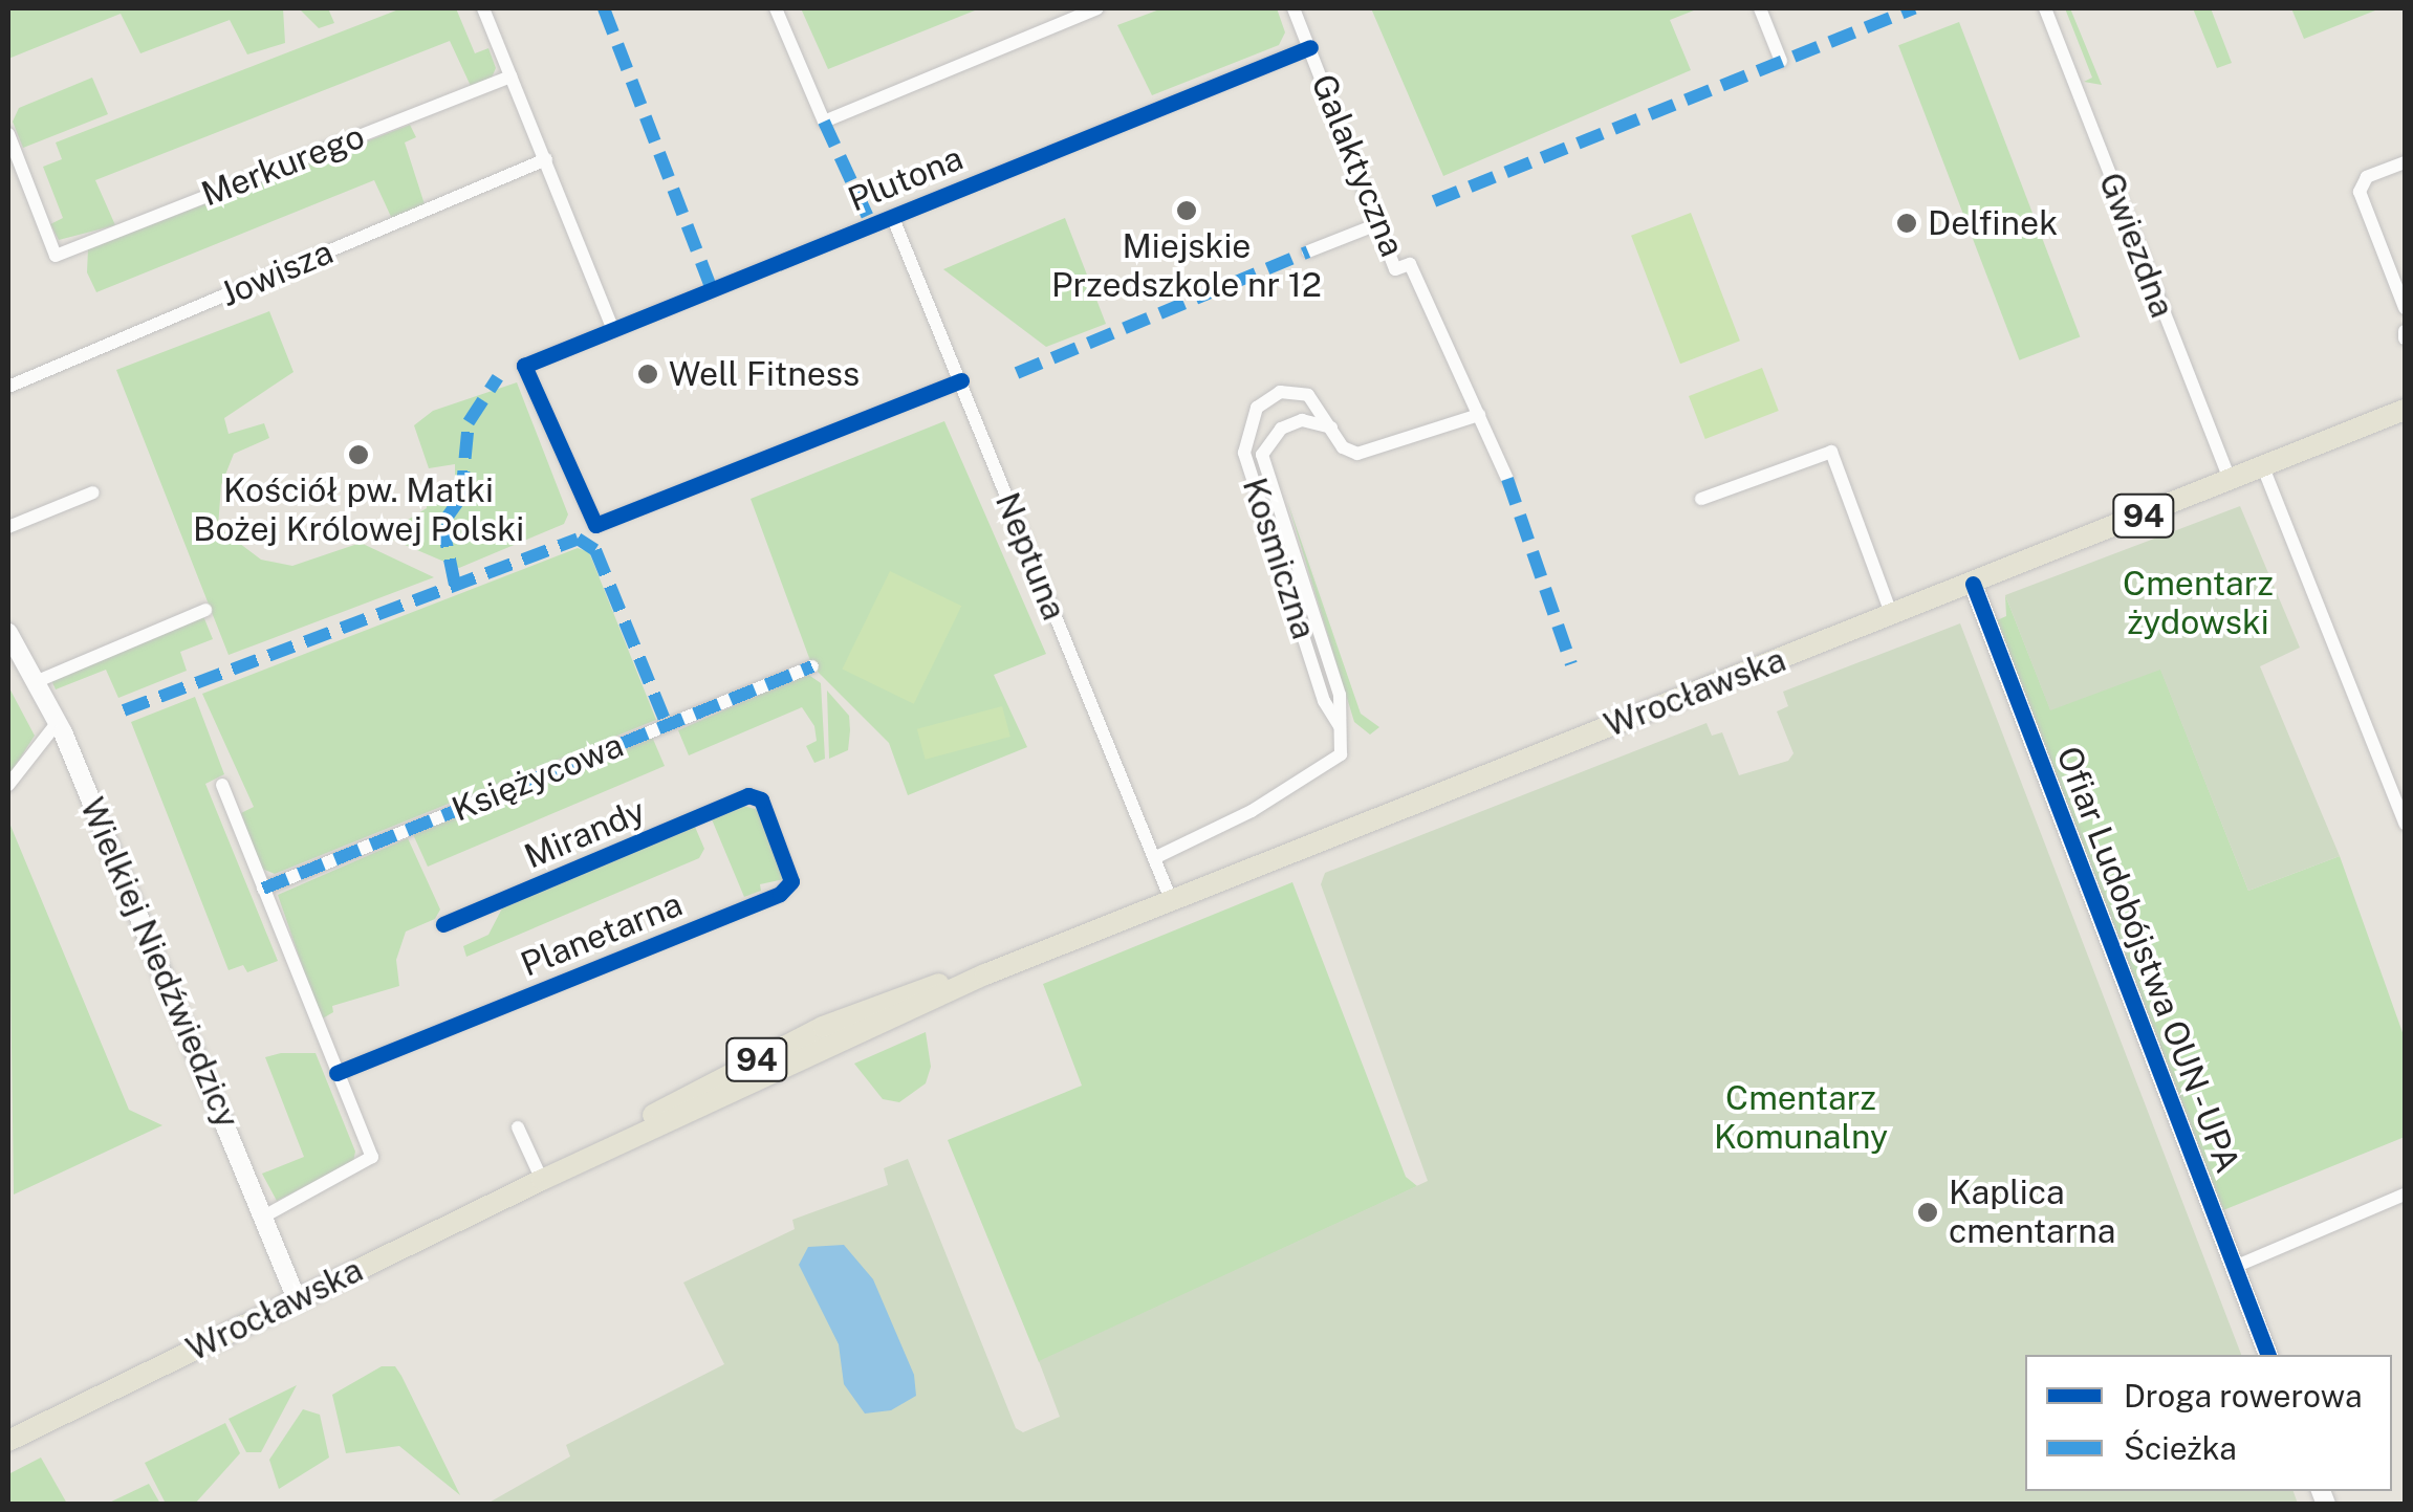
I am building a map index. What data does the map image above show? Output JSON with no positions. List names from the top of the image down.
{
  "streets": {
    "main road": ["94", "Wrocławska"],
    "street": [
      "Merkurego",
      "Galaktyczna",
      "Plutona",
      "Gwiezdna",
      "Jowisza",
      "Neptuna",
      "Kosmiczna",
      "Księżycowa",
      "Mirandy",
      "Planetarna",
      "Ofiar Ludobójstwa OUN - UPA",
      "Wielkiej Niedźwiedzicy"
    ]
  },
  "crossings": [
    ["Galaktyczna", "Plutona"],
    ["Galaktyczna", "Kosmiczna"],
    ["Plutona", "Neptuna"],
    ["Gwiezdna", "Wrocławska"],
    ["Neptuna", "Wrocławska"],
    ["Wrocławska", "Ofiar Ludobójstwa OUN - UPA"],
    ["Wrocławska", "Wielkiej Niedźwiedzicy"],
    ["Mirandy", "Planetarna"]
  ],
  "parks": ["Cmentarz żydowski", "Cmentarz Komunalny"],
  "places": [
    "Miejskie Przedszkole nr 12",
    "Delfinek",
    "Well Fitness",
    "Kościół pw. Matki Bożej Królowej Polski",
    "Kaplica cmentarna"
  ],
  "legend": ["Droga rowerowa", "Ścieżka"]
}
